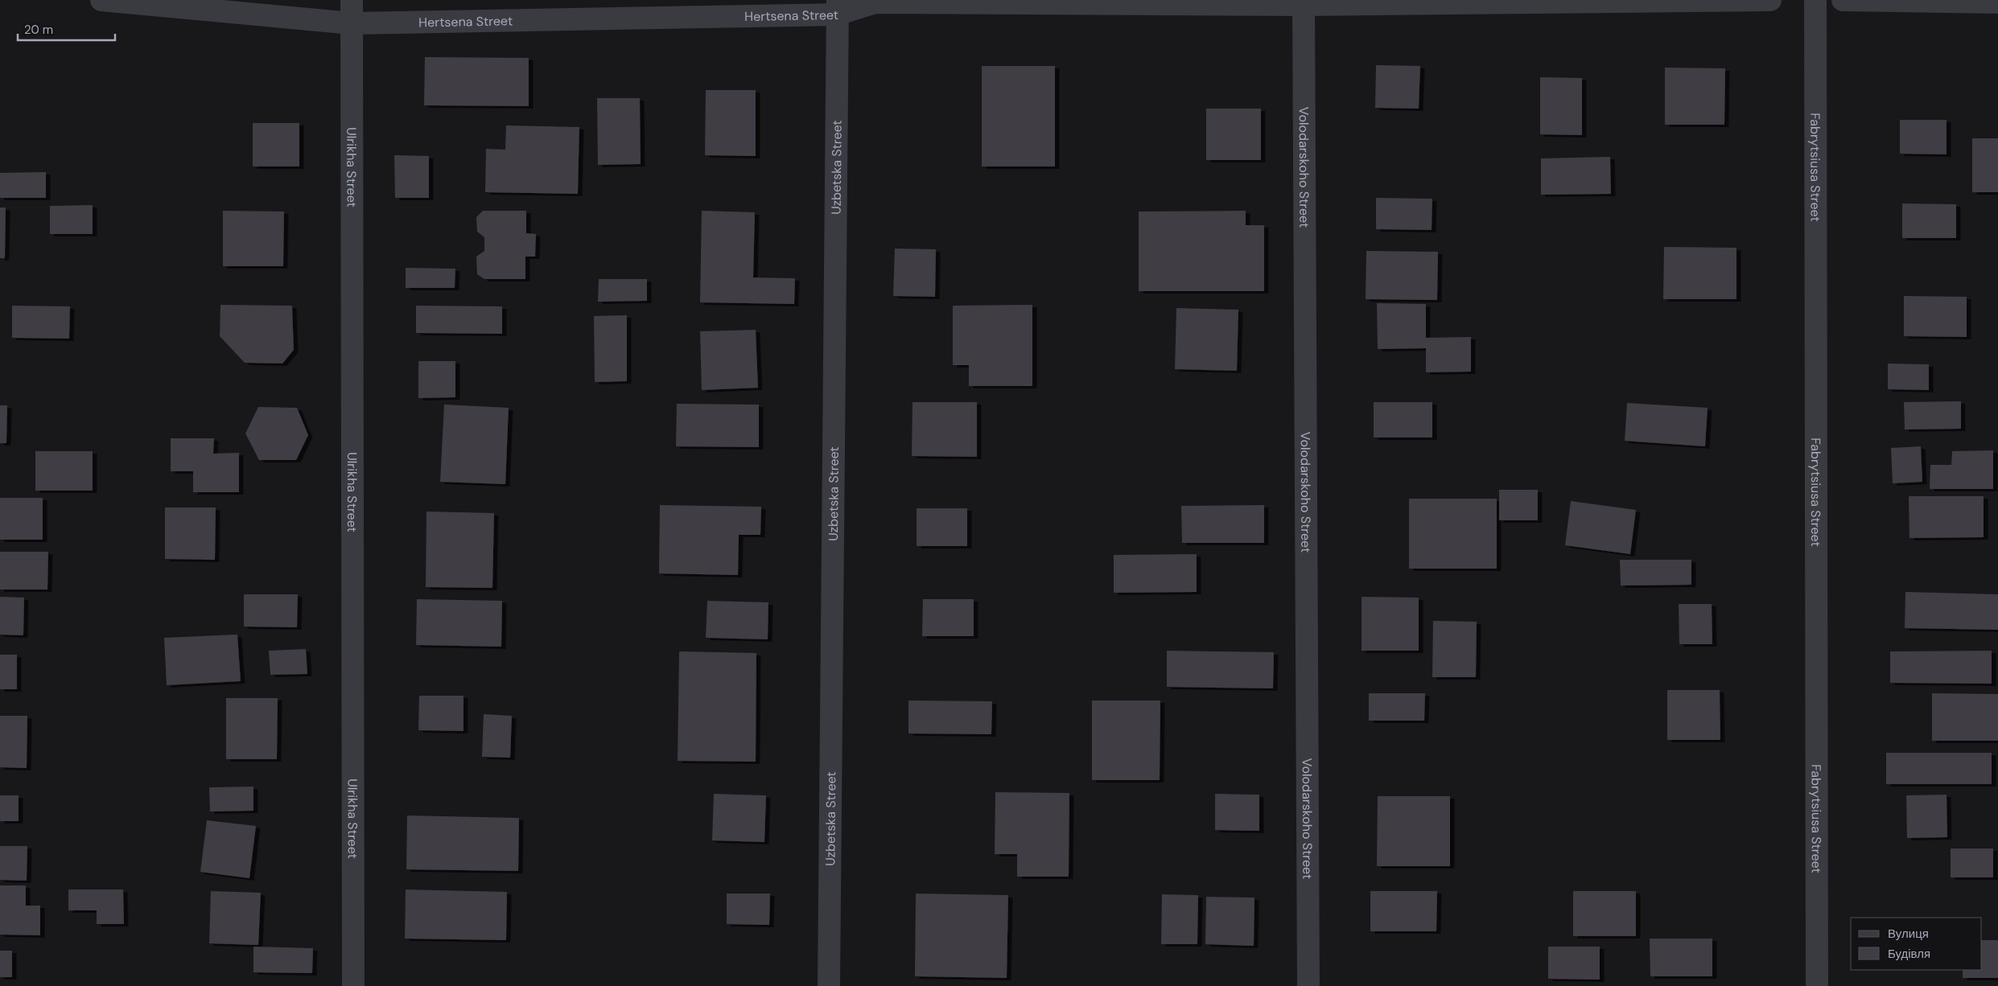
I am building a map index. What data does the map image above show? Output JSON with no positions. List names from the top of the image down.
{
  "streets": {
    "street": [
      "Hertsena Street",
      "Ulrikha Street",
      "Uzbetska Street",
      "Volodarskoho Street",
      "Fabrytsiusa Street"
    ]
  },
  "crossings": [
    ["Hertsena Street", "Ulrikha Street"],
    ["Hertsena Street", "Uzbetska Street"],
    ["Hertsena Street", "Volodarskoho Street"]
  ],
  "legend": ["Вулиця", "Будівля"],
  "scale_bar": "20 m"
}
